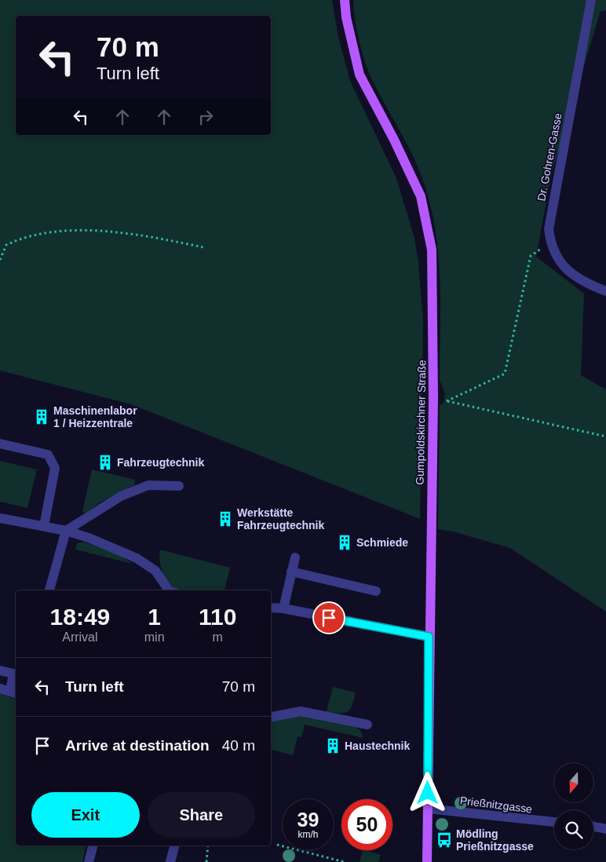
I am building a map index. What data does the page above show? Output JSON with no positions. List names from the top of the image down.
{
  "streets": {
    "main road": ["Gumpoldskirchner Straße"],
    "street": ["Dr. Gohren-Gasse", "Prießnitzgasse"]
  },
  "crossings": [
    ["Gumpoldskirchner Straße", "Prießnitzgasse"]
  ],
  "places": {
    "building": [
      "Maschinenlabor 1 / Heizzentrale",
      "Fahrzeugtechnik",
      "Werkstätte Fahrzeugtechnik",
      "Schmiede",
      "Haustechnik"
    ],
    "bus stop": ["Mödling Prießnitzgasse"]
  },
  "north": "bottom",
  "page": {
    "turn": ["70 m", "Turn left"],
    "eta": [
      "18:49",
      "Arrival",
      "1",
      "min",
      "110",
      "m"
    ],
    "list": [
      {
        "name": "Turn left",
        "value": "70 m"
      },
      {
        "name": "Arrive at destination",
        "value": "40 m"
      }
    ],
    "buttons": ["Exit", "Share"],
    "speed": "39 km/h",
    "limit": "50"
  }
}
